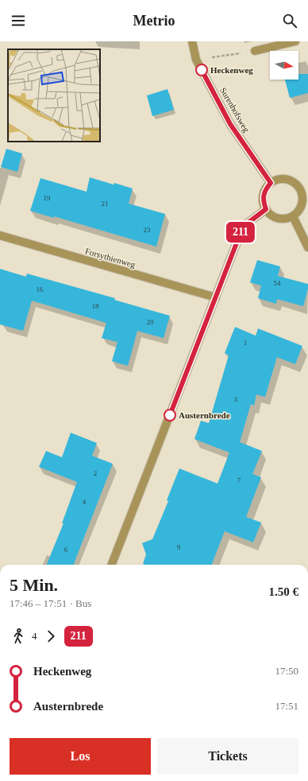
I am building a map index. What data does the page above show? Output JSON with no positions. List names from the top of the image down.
{
  "streets": {
    "street": ["Surenhofsweg", "Forsythienweg"]
  },
  "places": ["Heckenweg", "Austernbrede"],
  "lines": ["bus line 211"],
  "house_numbers": [
    "19",
    "21",
    "23",
    "54",
    "16",
    "18",
    "20",
    "1",
    "3",
    "2",
    "7",
    "4",
    "9",
    "6"
  ],
  "north": "right",
  "page": {
    "header": "Metrio",
    "on_map": "211",
    "heading": ["5 Min.", "17:46 – 17:51 · Bus", "1.50 €"],
    "legs": ["4", "211"],
    "list": [
      {
        "name": "Heckenweg",
        "value": "17:50"
      },
      {
        "name": "Austernbrede",
        "value": "17:51"
      }
    ],
    "buttons": ["Los", "Tickets"]
  }
}
